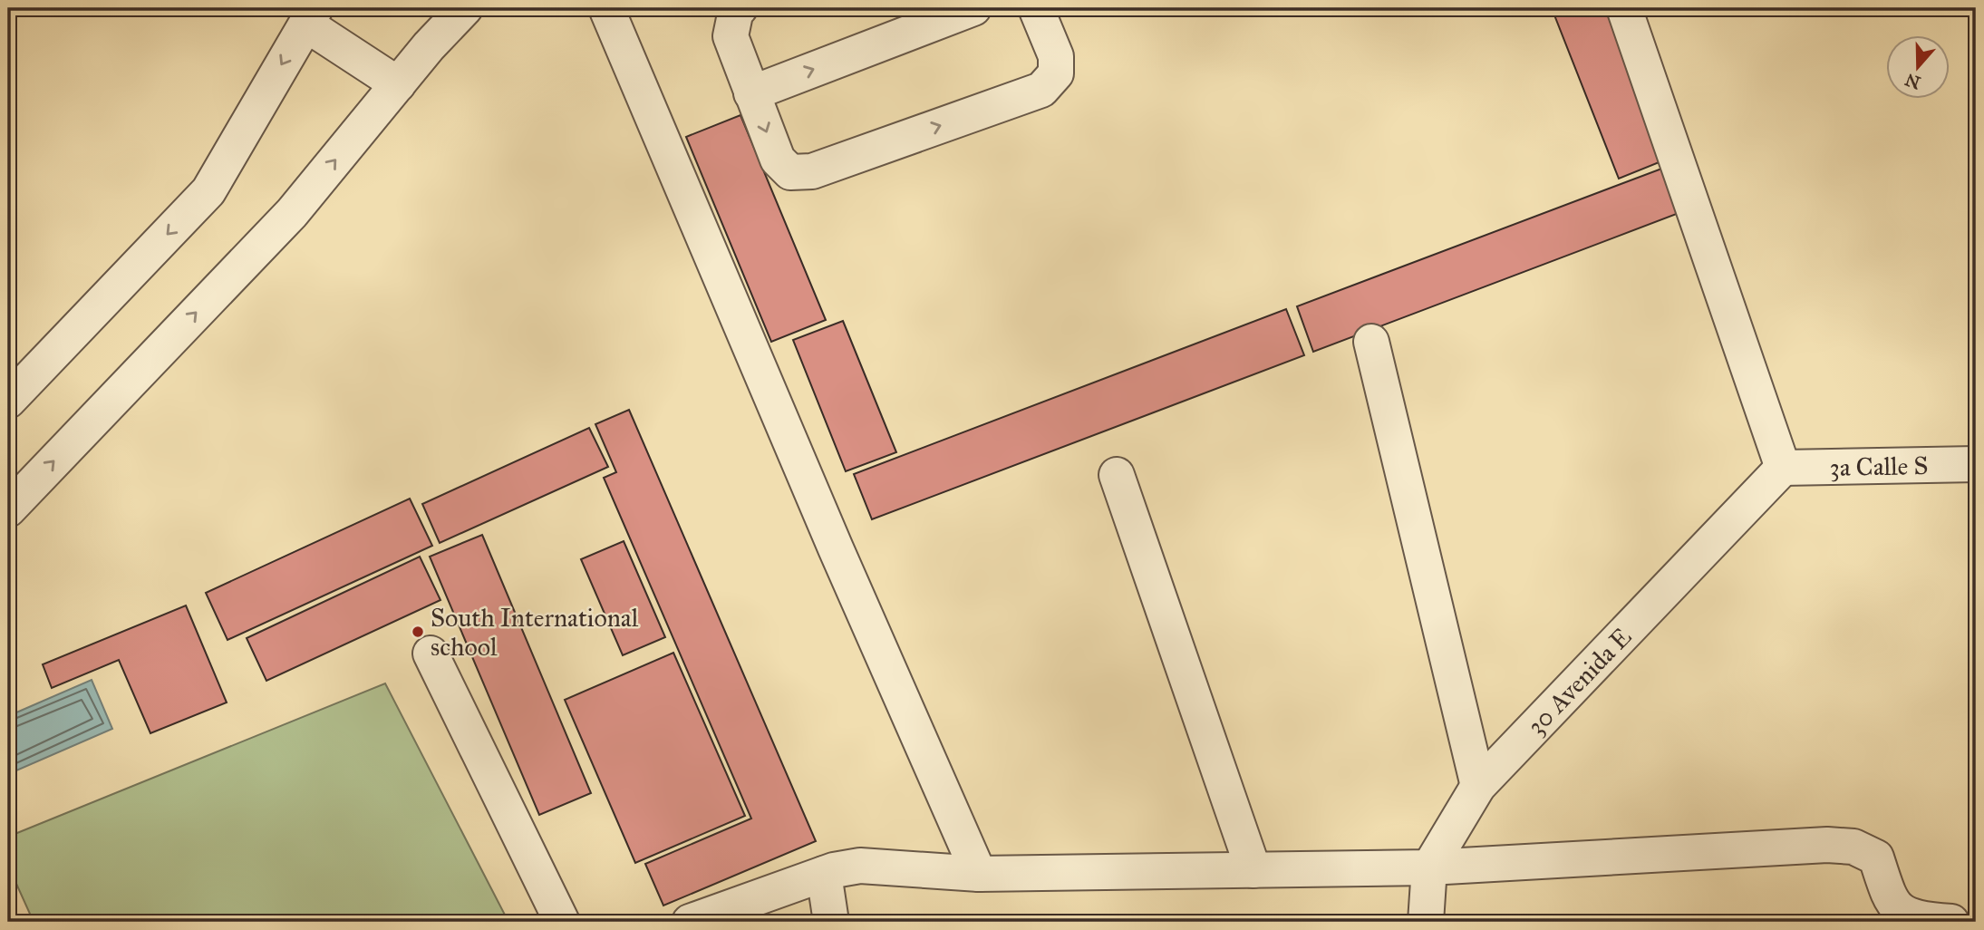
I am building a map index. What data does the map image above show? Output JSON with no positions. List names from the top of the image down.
{
  "streets": {
    "street": ["3a Calle S", "30 Avenida E"]
  },
  "crossings": [
    ["3a Calle S", "30 Avenida E"]
  ],
  "places": ["South International school"],
  "north": "bottom"
}
